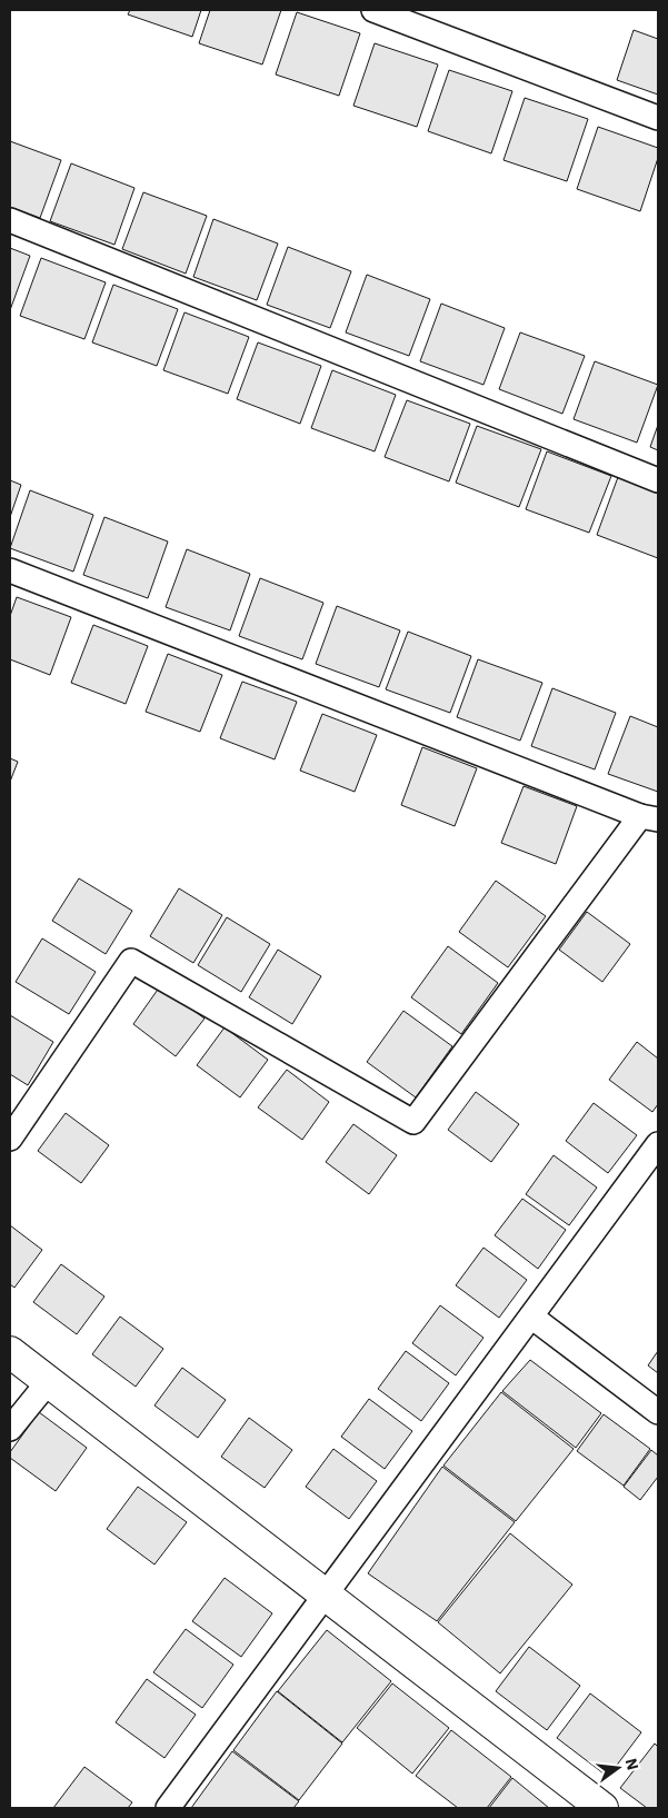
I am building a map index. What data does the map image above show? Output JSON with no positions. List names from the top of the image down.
{
  "north": "right"
}
